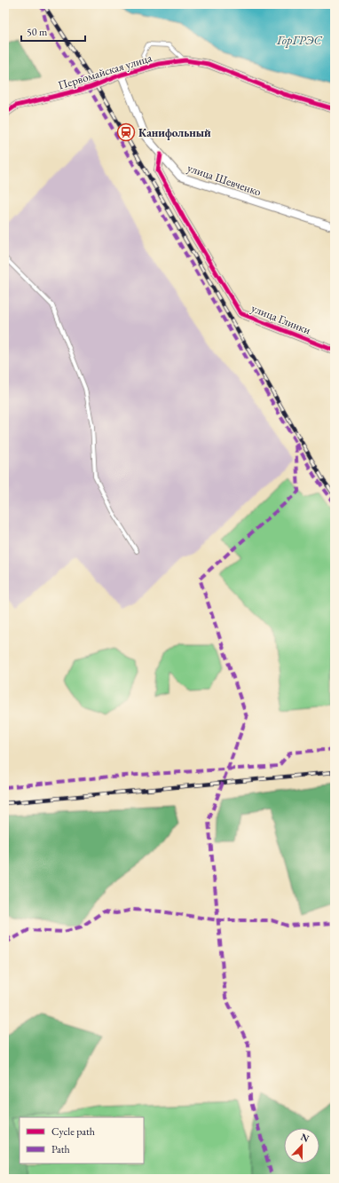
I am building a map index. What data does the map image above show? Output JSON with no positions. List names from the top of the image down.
{
  "streets": {
    "street": ["Первомайская улица", "улица Шевченко", "улица Глинки"]
  },
  "crossings": [
    ["Первомайская улица", "улица Шевченко"],
    ["улица Шевченко", "улица Глинки"]
  ],
  "water": ["ГорГРЭС"],
  "places": {
    "station": ["Канифольный"]
  },
  "legend": ["Cycle path", "Path"],
  "scale_bar": "50 m",
  "north": "top"
}
